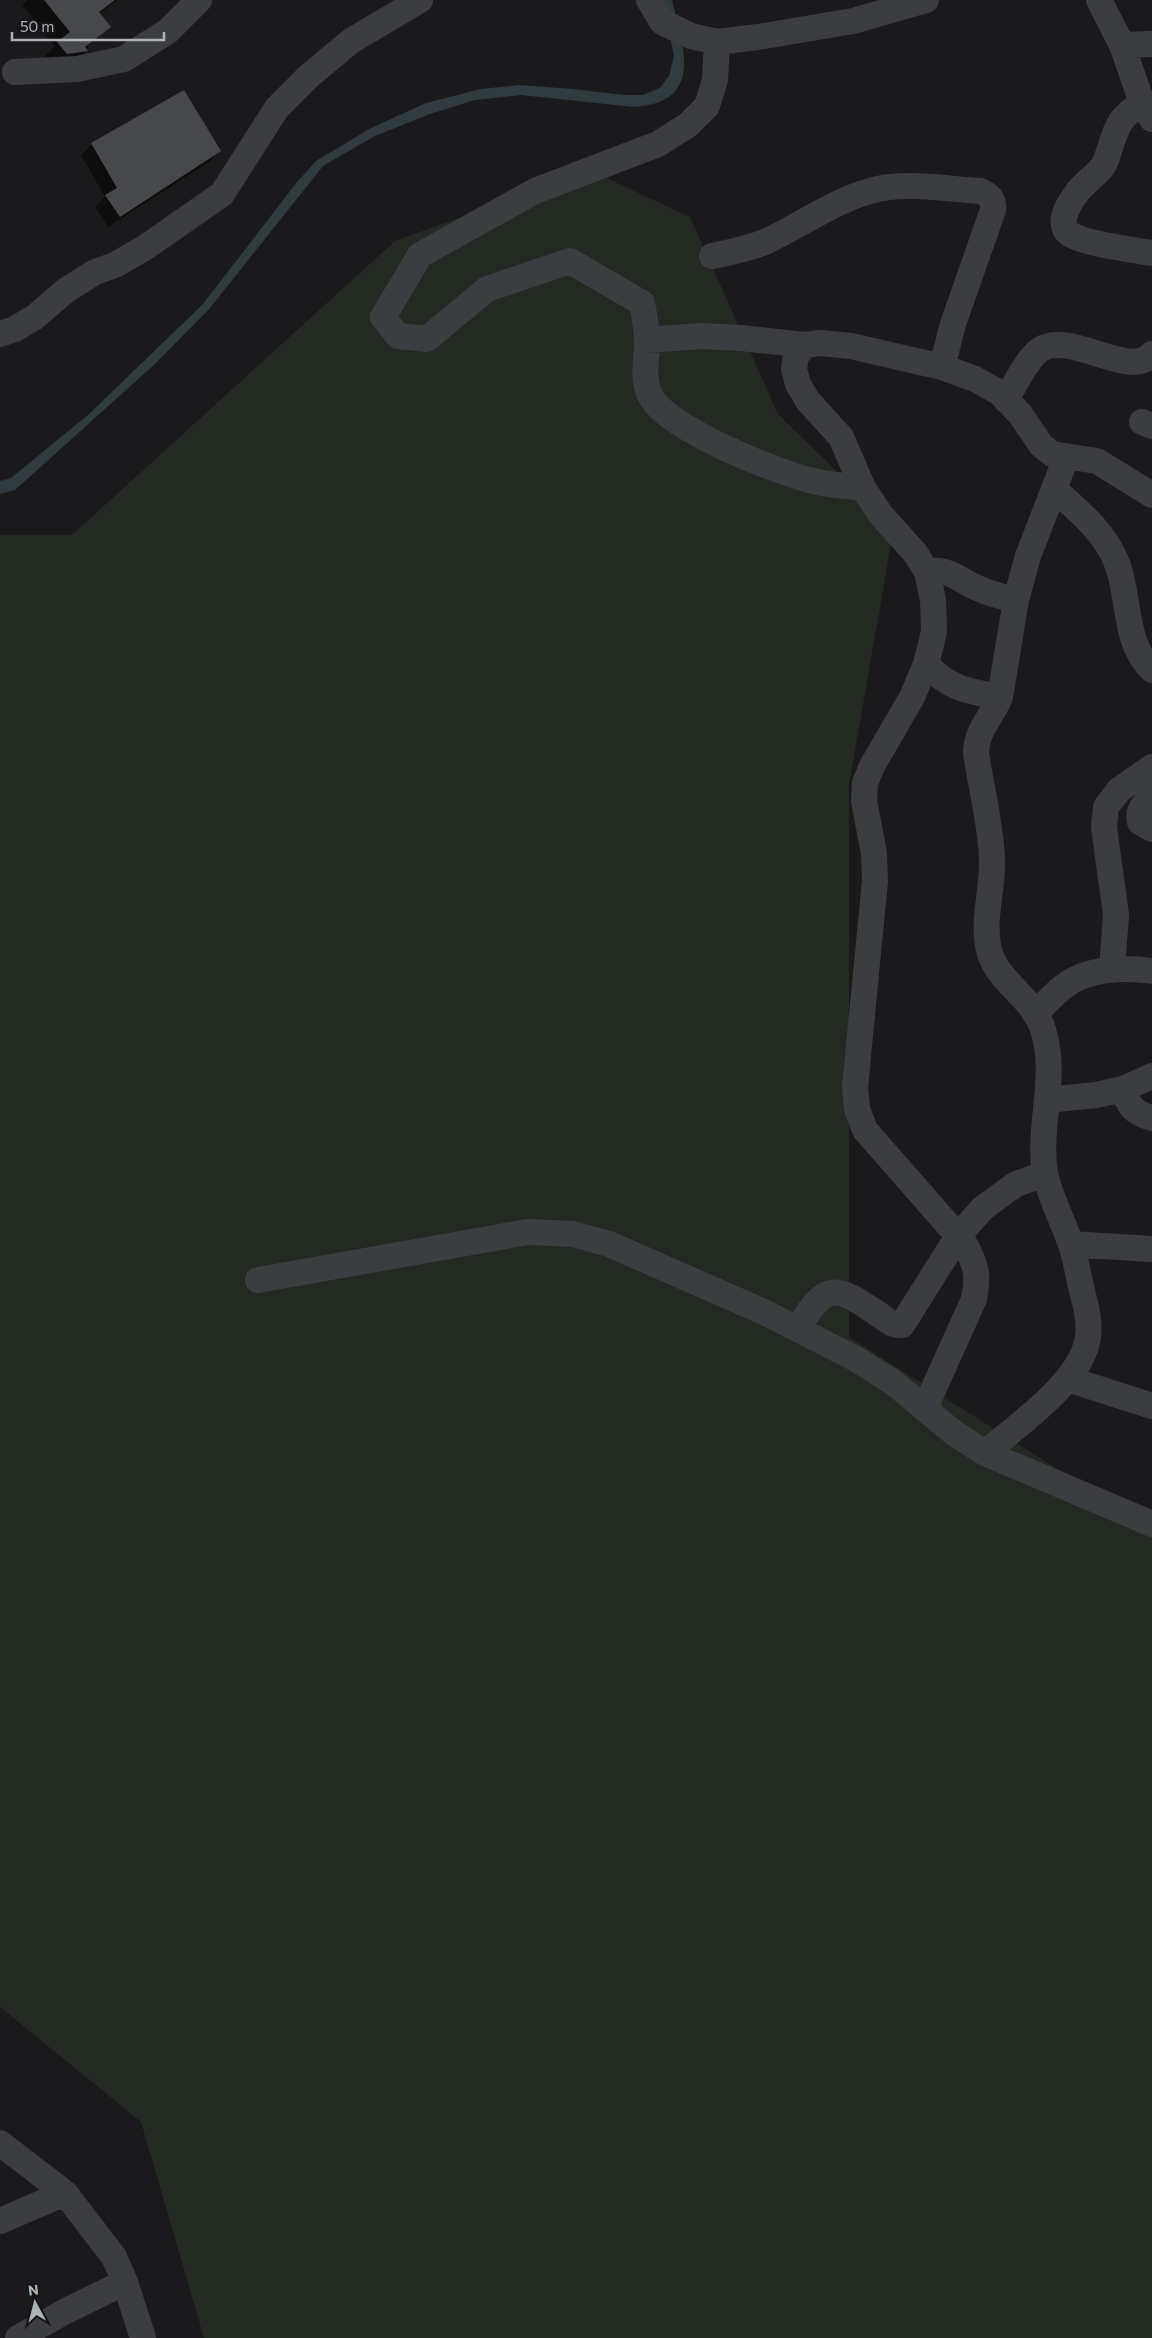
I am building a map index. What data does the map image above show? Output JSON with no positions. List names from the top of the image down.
{
  "scale_bar": "50 m",
  "north": "top"
}
